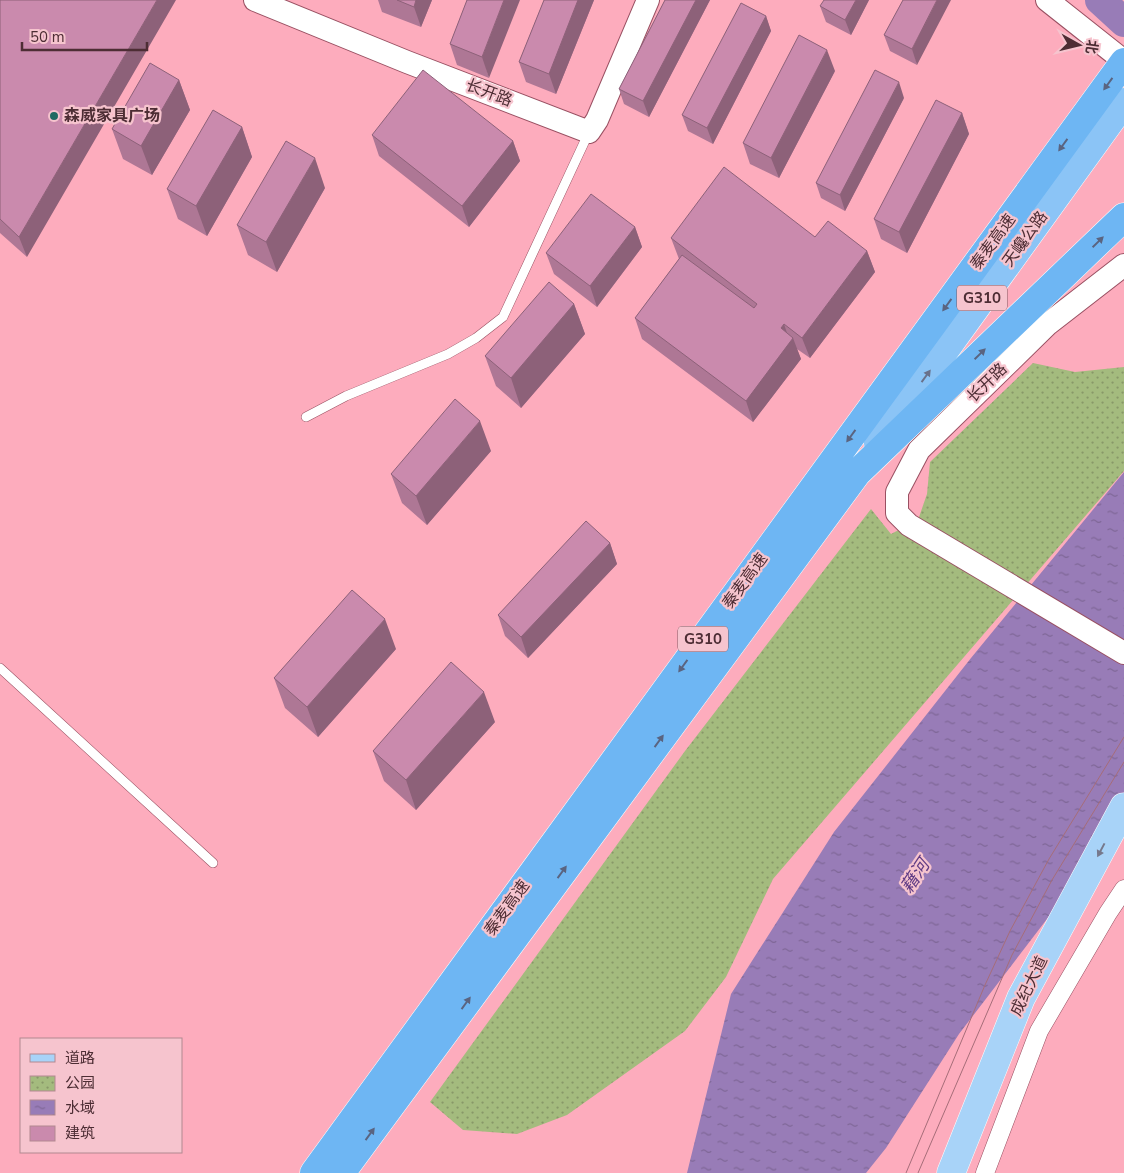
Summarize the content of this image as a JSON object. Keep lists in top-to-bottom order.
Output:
{
  "streets": {
    "highway": ["天巉公路", "秦麦高速", "G310"],
    "main road": ["成纪大道"],
    "street": ["长开路"]
  },
  "crossings": [
    ["天巉公路", "秦麦高速"]
  ],
  "one_way": ["天巉公路"],
  "water": ["藉河"],
  "places": ["森威家具广场"],
  "legend": [
    "道路",
    "公园",
    "水域",
    "建筑"
  ],
  "scale_bar": "50 m",
  "north": "right"
}
